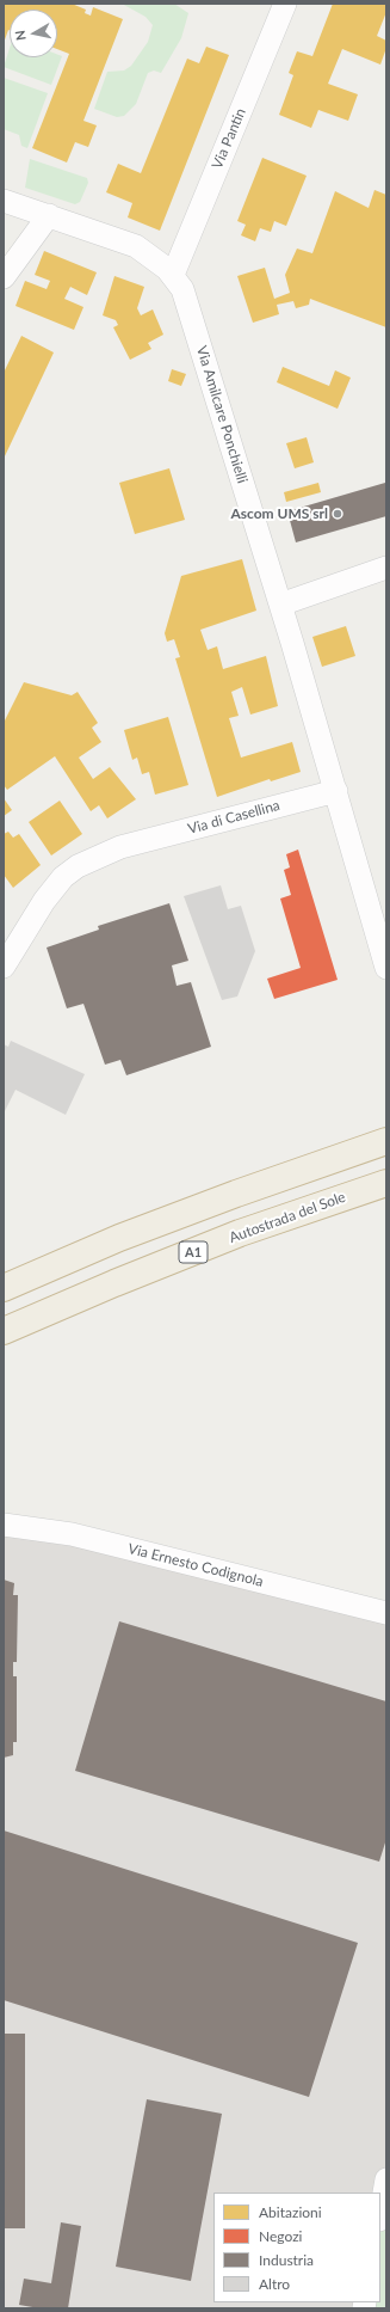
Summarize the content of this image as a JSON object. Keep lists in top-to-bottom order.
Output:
{
  "streets": {
    "highway": ["Autostrada del Sole", "A1"],
    "street": [
      "Via Pantin",
      "Via Amilcare Ponchielli",
      "Via di Casellina",
      "Via Ernesto Codignola"
    ]
  },
  "crossings": [
    ["Via Pantin", "Via Amilcare Ponchielli"],
    ["Via Amilcare Ponchielli", "Via di Casellina"]
  ],
  "places": ["Ascom UMS srl"],
  "legend": [
    "Abitazioni",
    "Negozi",
    "Industria",
    "Altro"
  ],
  "north": "left"
}
